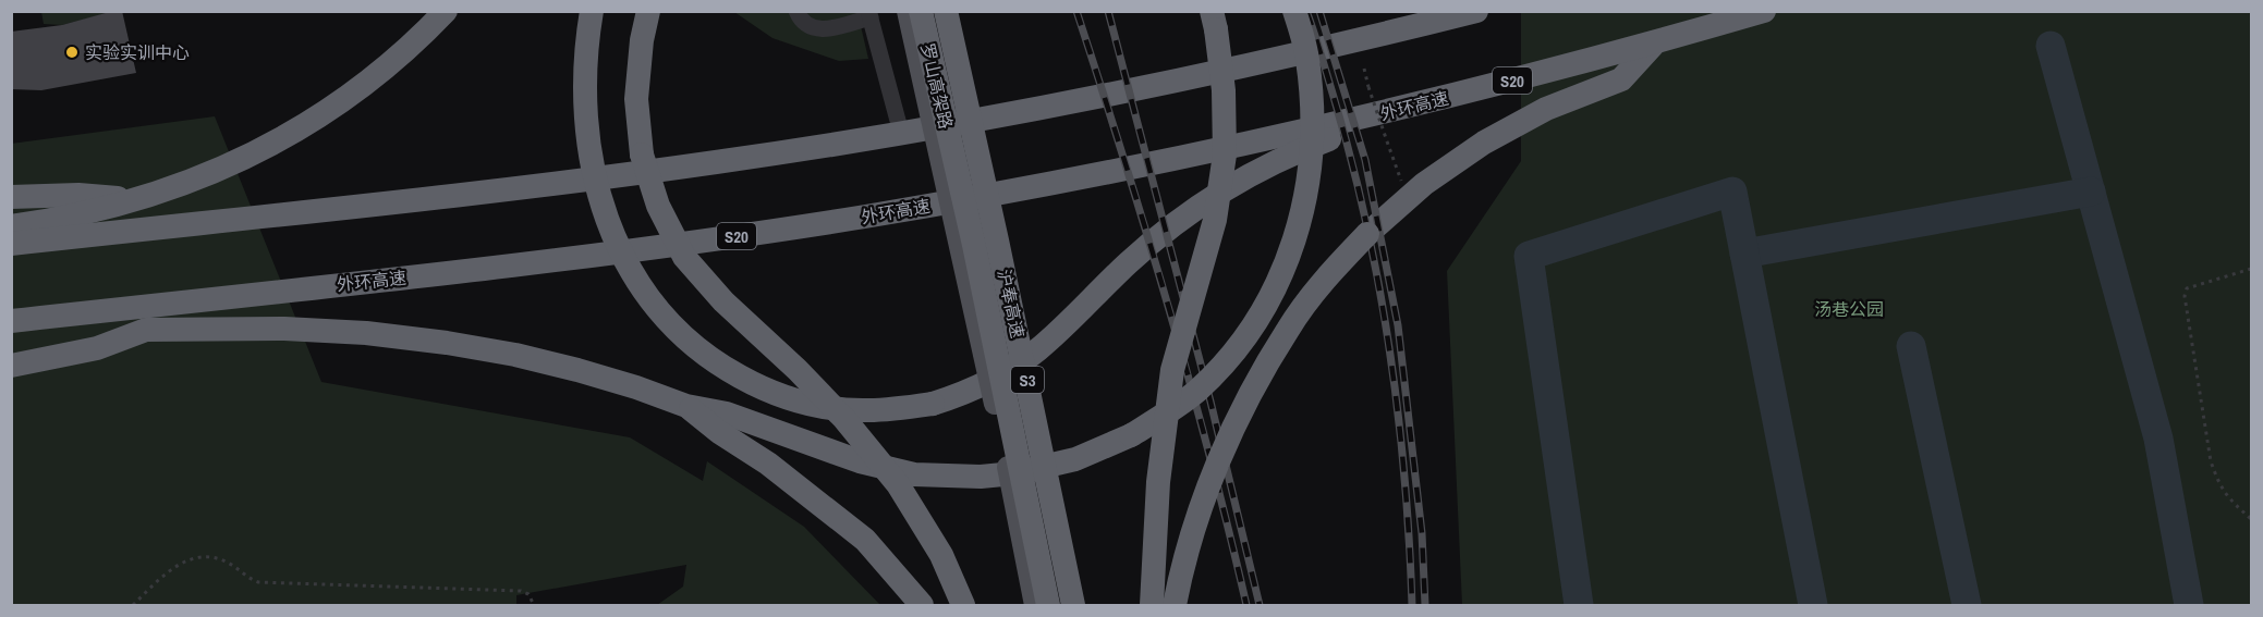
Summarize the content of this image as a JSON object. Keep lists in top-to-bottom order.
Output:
{
  "streets": {
    "highway": [
      "S20",
      "罗山高架路",
      "外环高速",
      "沪奉高速",
      "S3"
    ]
  },
  "crossings": [
    ["罗山高架路", "沪奉高速"]
  ],
  "parks": ["汤巷公园"],
  "places": ["实验实训中心"]
}
